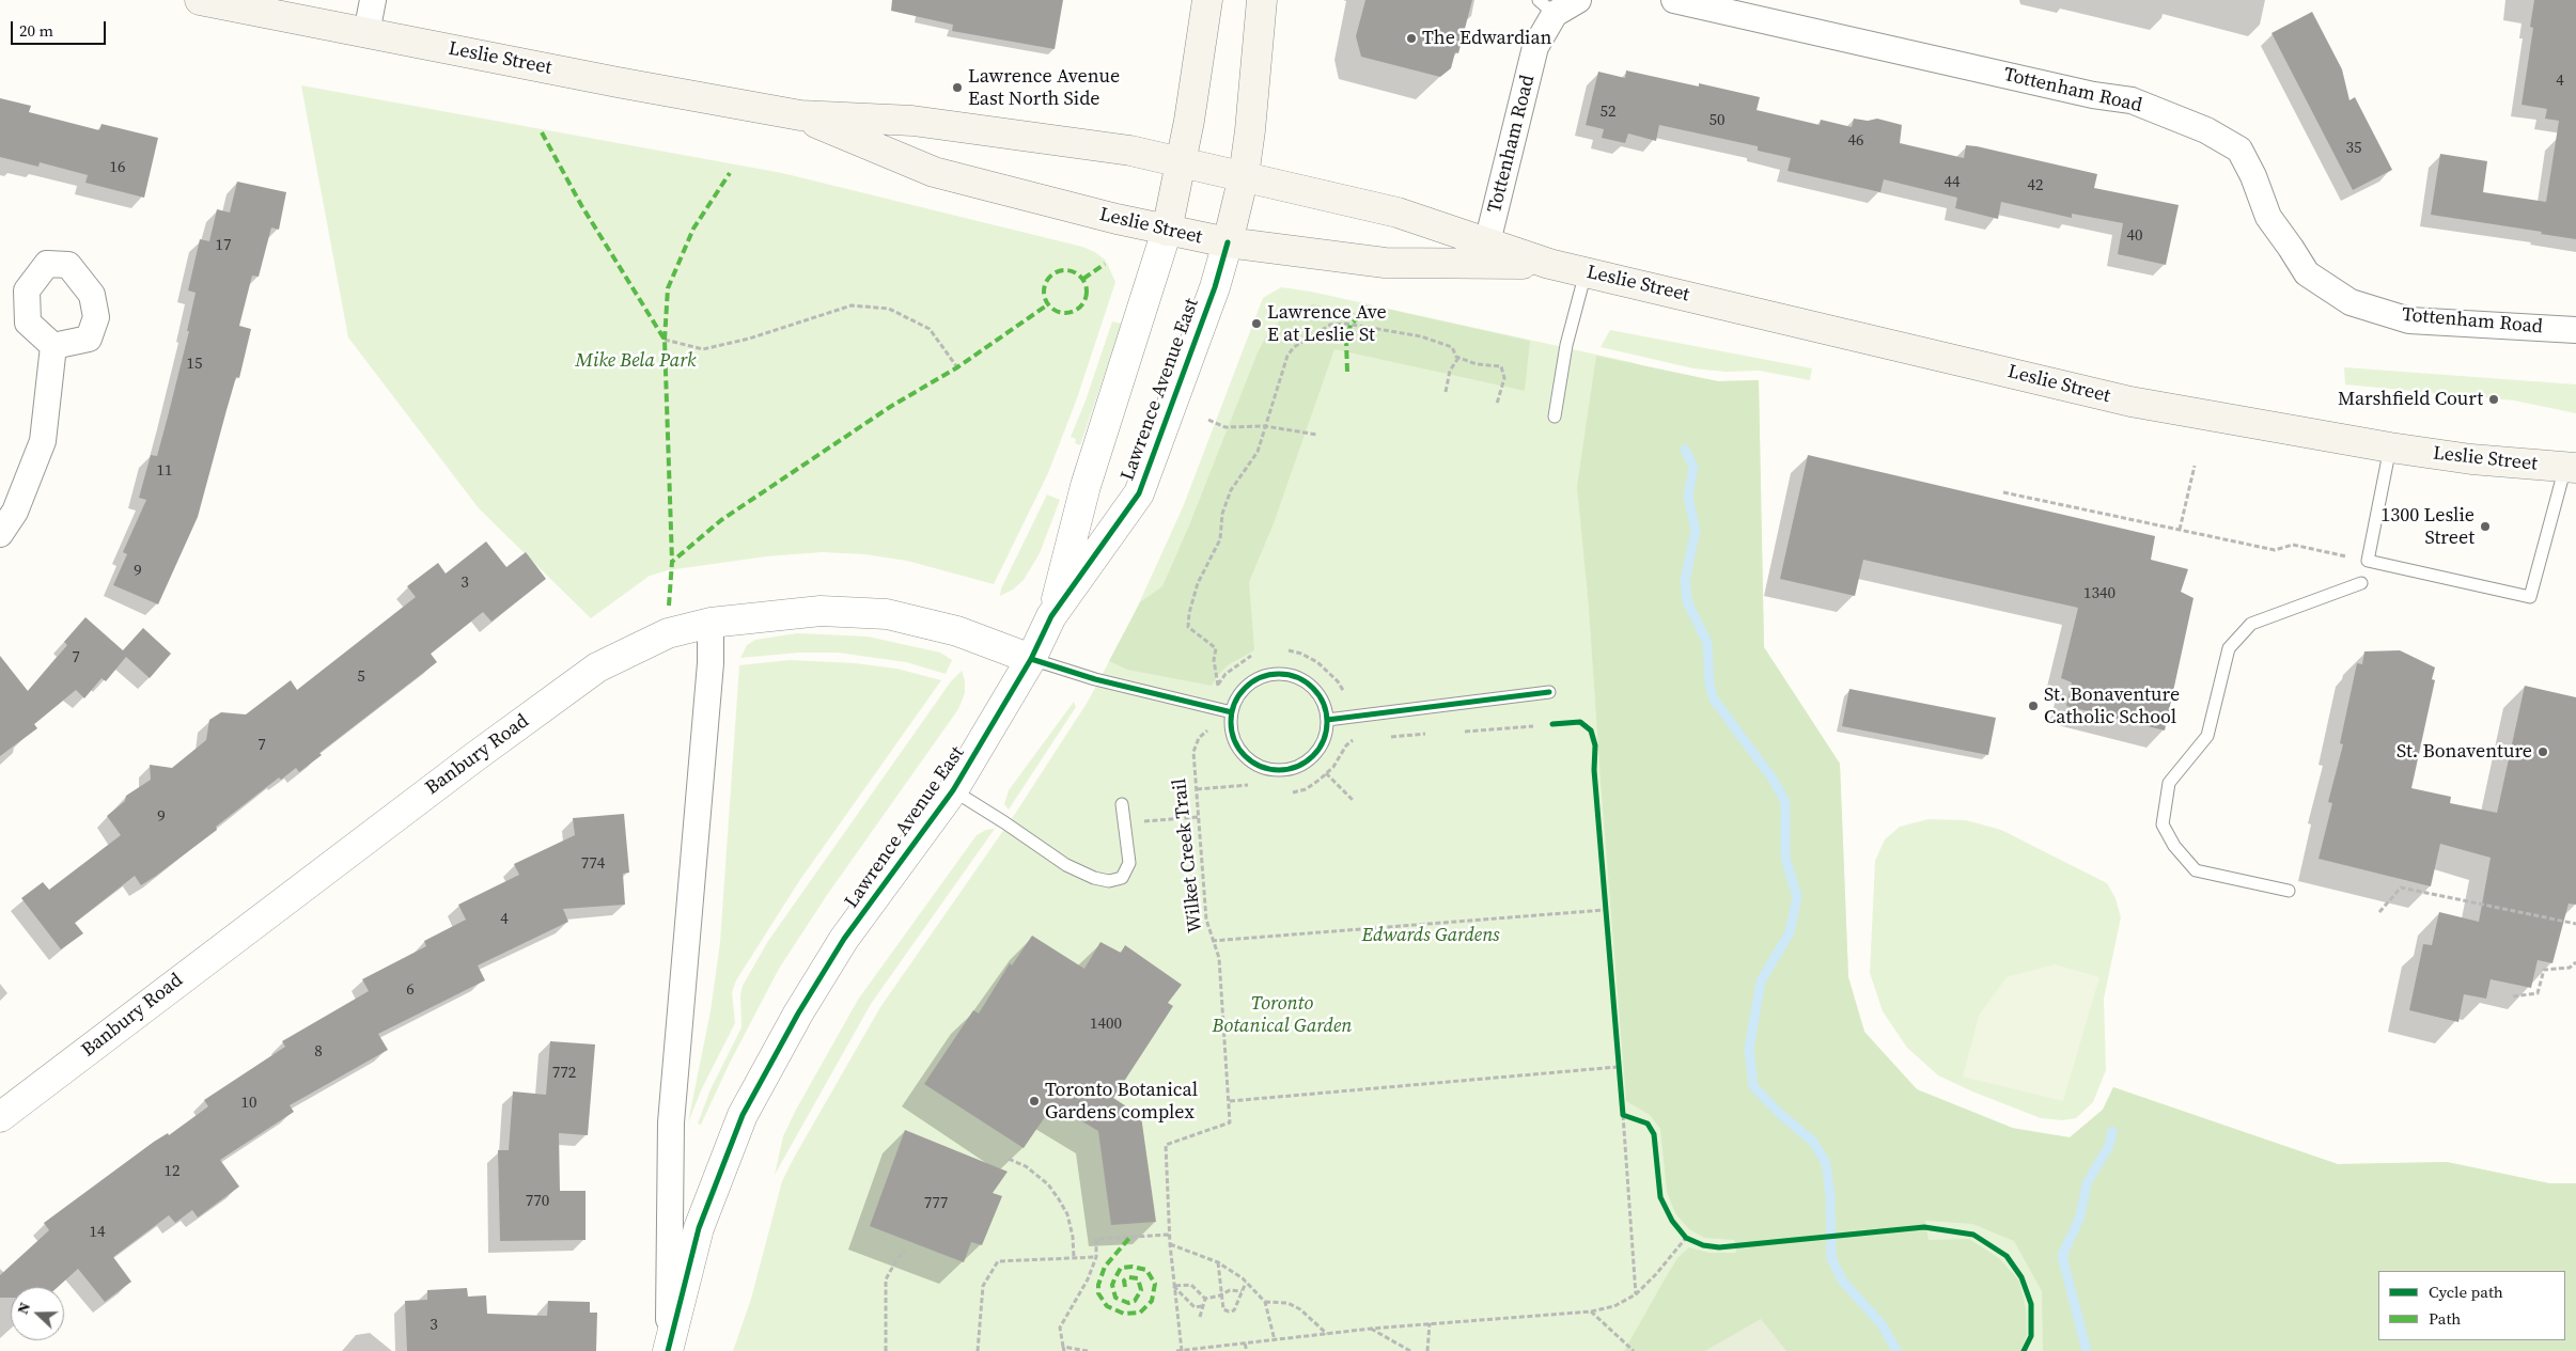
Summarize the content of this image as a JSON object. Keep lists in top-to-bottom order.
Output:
{
  "streets": {
    "main road": ["Leslie Street", "Lawrence Avenue East"],
    "street": ["Tottenham Road", "Banbury Road"],
    "path": ["Wilket Creek Trail"]
  },
  "crossings": [
    ["Leslie Street", "Tottenham Road"],
    ["Leslie Street", "Lawrence Avenue East"],
    ["Lawrence Avenue East", "Banbury Road"]
  ],
  "parks": ["Mike Bela Park", "Edwards Gardens", "Toronto Botanical Garden"],
  "places": [
    "The Edwardian",
    "Lawrence Avenue East North Side",
    "Lawrence Ave E at Leslie St",
    "Marshfield Court",
    "1300 Leslie Street",
    "St. Bonaventure Catholic School",
    "St. Bonaventure",
    "Toronto Botanical Gardens complex"
  ],
  "house_numbers": [
    "4",
    "52",
    "50",
    "46",
    "35",
    "16",
    "44",
    "42",
    "40",
    "17",
    "15",
    "11",
    "9",
    "3",
    "1340",
    "7",
    "5",
    "7",
    "9",
    "774",
    "4",
    "6",
    "1400",
    "8",
    "772",
    "10",
    "12",
    "770",
    "777",
    "14",
    "3"
  ],
  "legend": ["Cycle path", "Path"],
  "scale_bar": "20 m",
  "north": "left"
}
